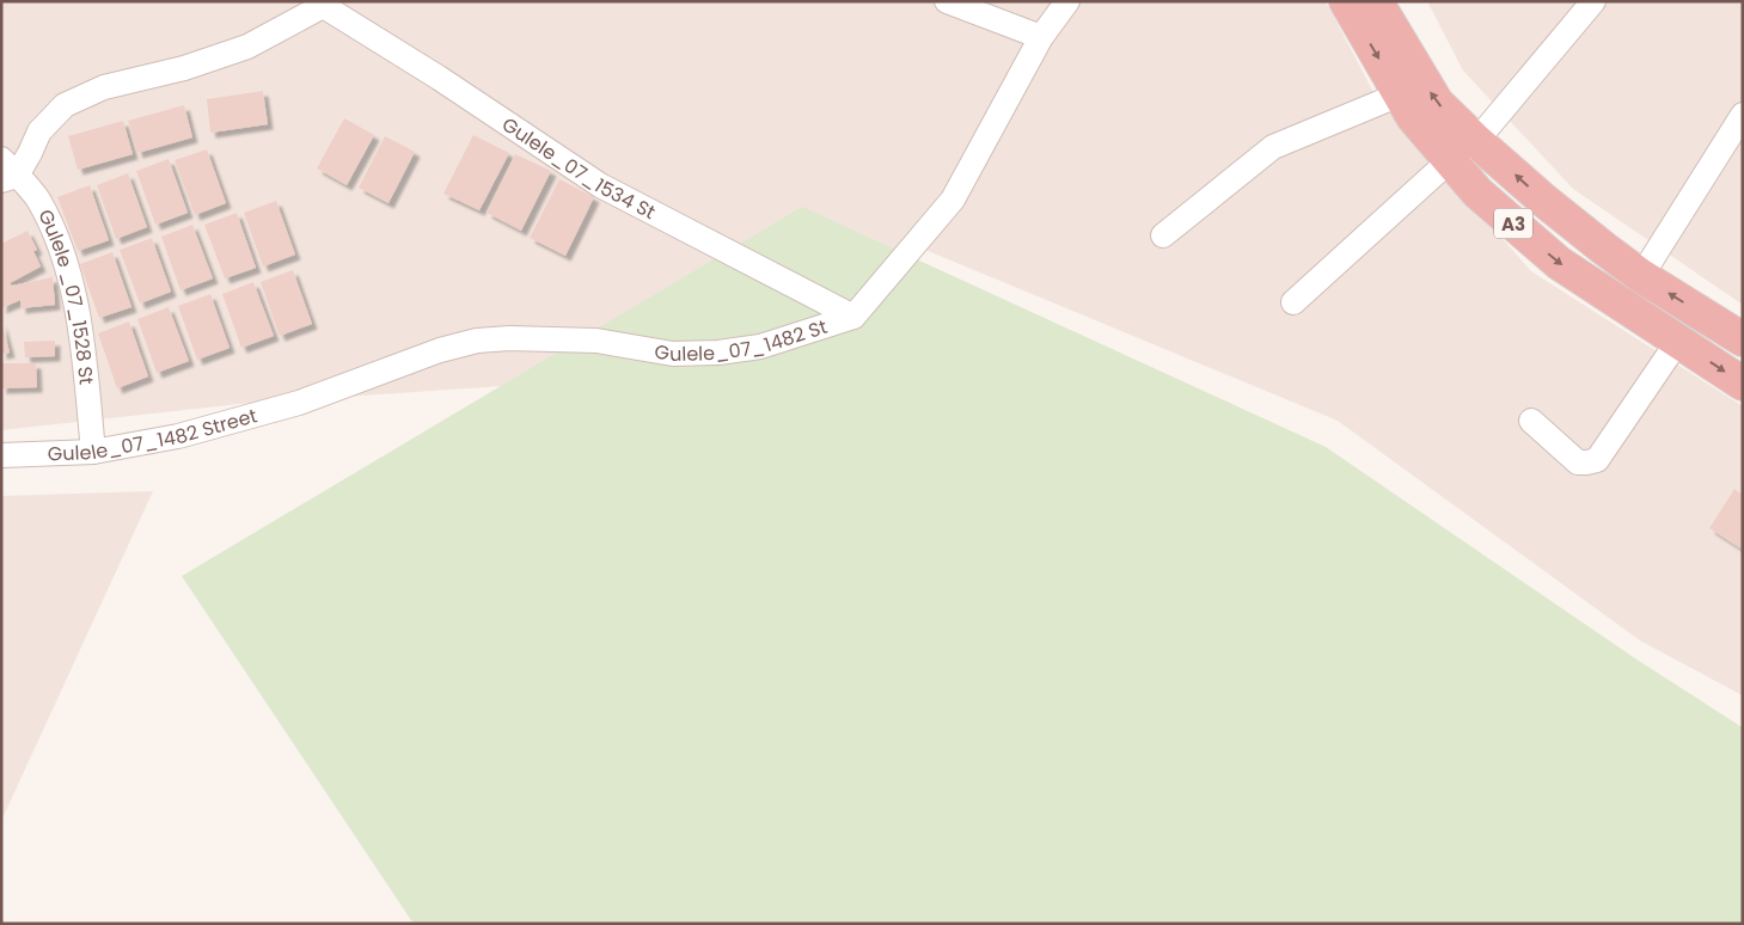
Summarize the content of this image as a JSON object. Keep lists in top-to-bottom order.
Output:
{
  "streets": {
    "highway": ["A3"],
    "street": [
      "Gulele_07_1534 St",
      "Gulele _07_1528 St",
      "Gulele_07_1482 St",
      "Gulele_07_1482 Street"
    ]
  },
  "crossings": [
    ["Gulele_07_1534 St", "Gulele_07_1482 St"],
    ["Gulele _07_1528 St", "Gulele_07_1482 Street"],
    ["Gulele_07_1482 St", "Gulele_07_1482 Street"]
  ]
}
